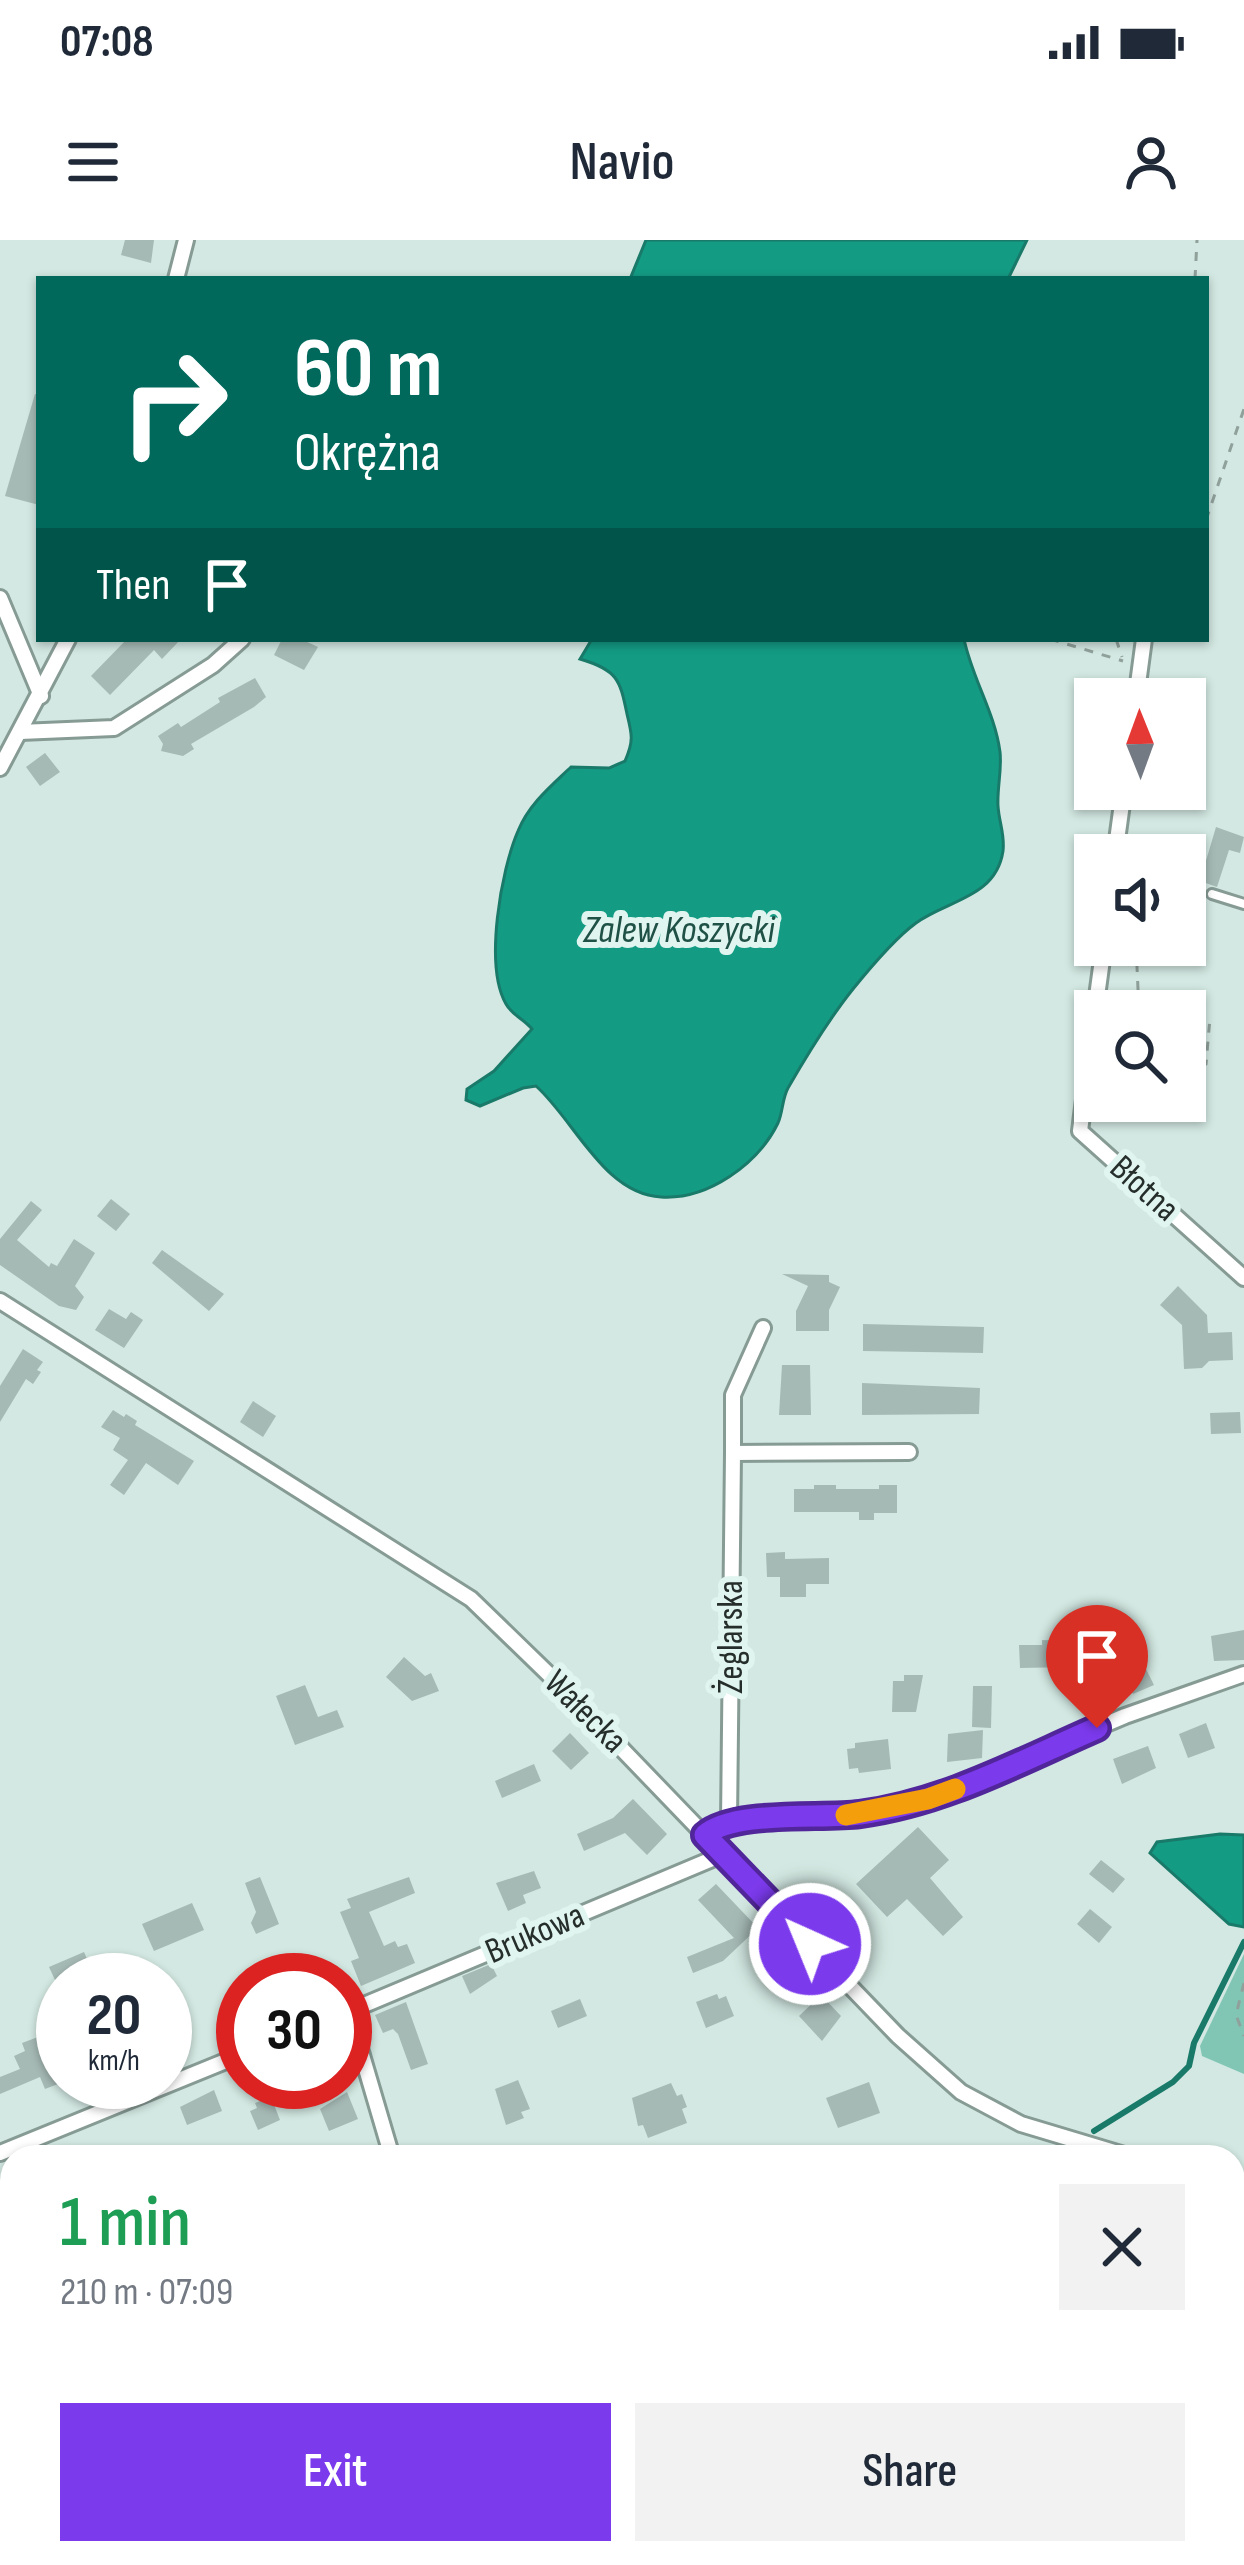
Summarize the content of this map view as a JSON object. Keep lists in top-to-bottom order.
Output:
{
  "streets": {
    "street": [
      "Błotna",
      "Żeglarska",
      "Wałecka",
      "Brukowa"
    ]
  },
  "crossings": [
    ["Wałecka", "Brukowa"]
  ],
  "water": ["Zalew Koszycki"],
  "north": "top",
  "page": {
    "status": "07:08",
    "header": "Navio",
    "turn": ["60 m", "Okrężna"],
    "then": "Then",
    "speed": "20 km/h",
    "limit": "30",
    "heading": ["1 min", "210 m · 07:09"],
    "buttons": ["Exit", "Share"]
  }
}
